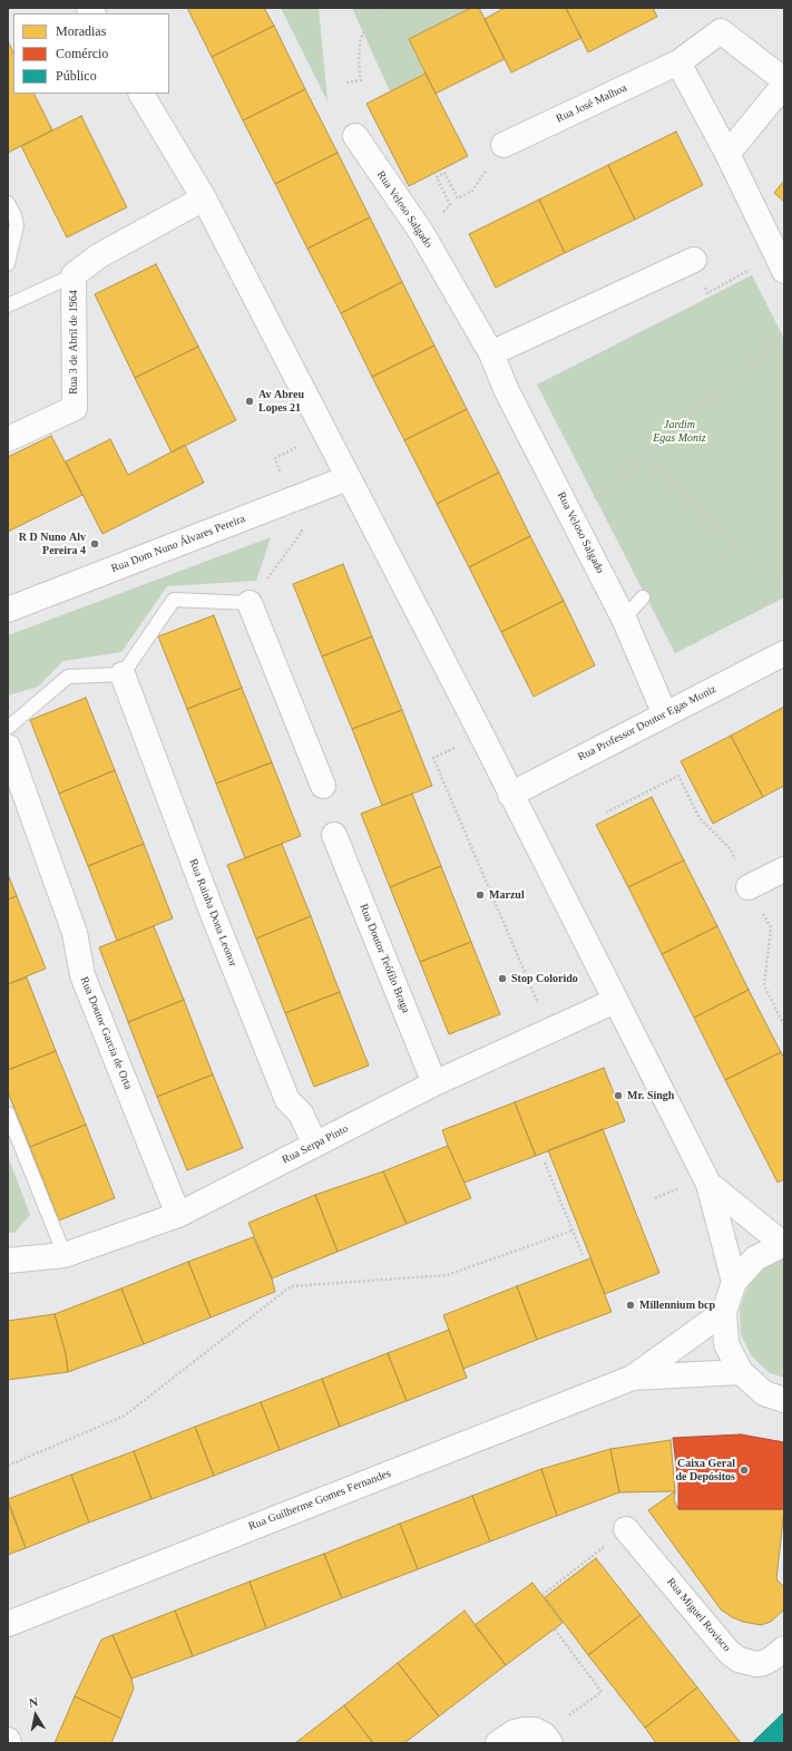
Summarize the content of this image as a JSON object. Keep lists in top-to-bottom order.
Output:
{
  "streets": {
    "street": [
      "Rua José Malhoa",
      "Rua Veloso Salgado",
      "Rua 3 de Abril de 1964",
      "Rua Dom Nuno Álvares Pereira",
      "Rua Professor Doutor Egas Moniz",
      "Rua Rainha Dona Leonor",
      "Rua Doutor Teófilo Braga",
      "Rua Doutor Garcia de Orta",
      "Rua Serpa Pinto",
      "Rua Guilherme Gomes Fernandes",
      "Rua Miguel Rovisco"
    ]
  },
  "crossings": [
    ["Rua Veloso Salgado", "Rua Professor Doutor Egas Moniz"],
    ["Rua Rainha Dona Leonor", "Rua Serpa Pinto"],
    ["Rua Doutor Teófilo Braga", "Rua Serpa Pinto"],
    ["Rua Doutor Garcia de Orta", "Rua Serpa Pinto"]
  ],
  "parks": ["Jardim Egas Moniz"],
  "places": [
    "Av Abreu Lopes 21",
    "R D Nuno Alv Pereira 4",
    "Marzul",
    "Stop Colorido",
    "Mr. Singh",
    "Millennium bcp",
    "Caixa Geral de Depósitos"
  ],
  "legend": ["Moradias", "Comércio", "Público"],
  "north": "top"
}
